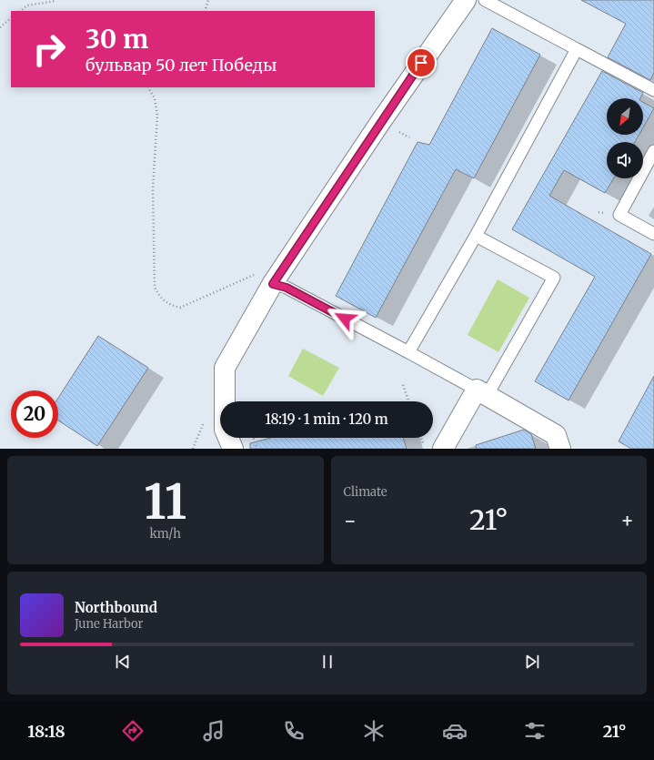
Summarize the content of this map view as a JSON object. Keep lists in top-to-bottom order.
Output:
{
  "north": "bottom left",
  "page": {
    "turn": ["30 m", "бульвар 50 лет Победы"],
    "limit": "20",
    "trip": "18:19 · 1 min · 120 m",
    "tile": [
      ["11", "km/h"],
      "Climate"
    ],
    "heat": ["−", "21°", "+"],
    "song": ["Northbound", "June Harbor"],
    "tabs": ["18:18", "21°"]
  }
}
